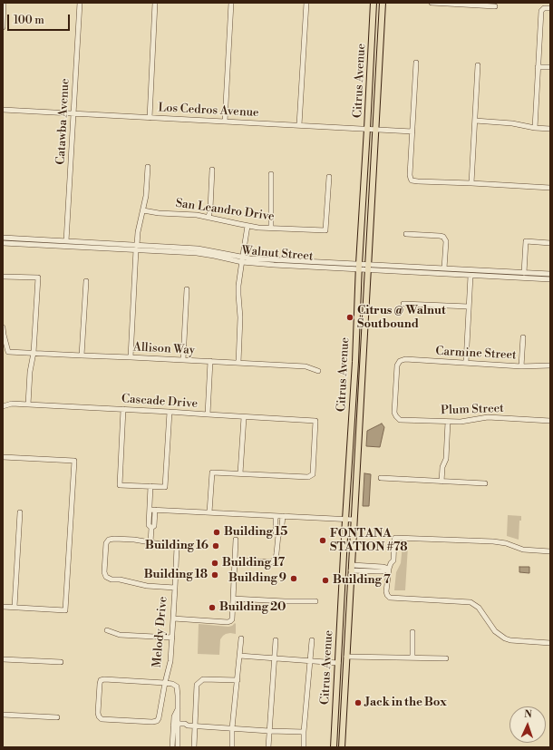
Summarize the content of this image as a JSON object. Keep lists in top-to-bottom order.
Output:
{
  "streets": {
    "main road": ["Citrus Avenue"],
    "street": [
      "Los Cedros Avenue",
      "Catawba Avenue",
      "San Leandro Drive",
      "Walnut Street",
      "Allison Way",
      "Carmine Street",
      "Cascade Drive",
      "Plum Street",
      "Melody Drive"
    ]
  },
  "crossings": [
    ["Citrus Avenue", "Los Cedros Avenue"],
    ["Citrus Avenue", "Walnut Street"],
    ["Los Cedros Avenue", "Catawba Avenue"],
    ["Catawba Avenue", "Walnut Street"],
    ["Carmine Street", "Plum Street"]
  ],
  "places": [
    "Citrus @ Walnut Soutbound",
    "Building 15",
    "FONTANA STATION #78",
    "Building 16",
    "Building 17",
    "Building 18",
    "Building 9",
    "Building 7",
    "Building 20",
    "Jack in the Box"
  ],
  "scale_bar": "100 m",
  "north": "top"
}
